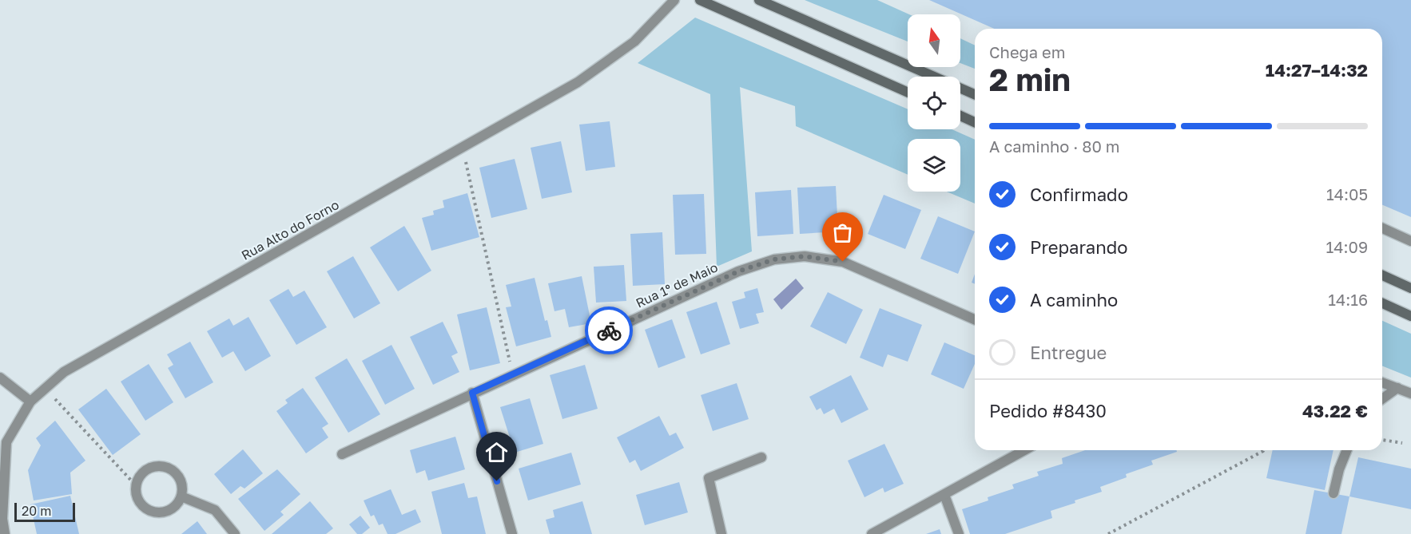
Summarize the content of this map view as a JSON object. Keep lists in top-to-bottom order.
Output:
{
  "streets": {
    "street": ["Rua Alto do Forno", "Rua 1º de Maio"]
  },
  "scale_bar": "20 m",
  "north": "top",
  "page": {
    "heading": ["2 min", "Chega em", "14:27–14:32"],
    "panel": ["Pedido #8430", "43.22 €"],
    "bar": "A caminho · 80 m",
    "list": [
      ["Confirmado", "14:05"],
      ["Preparando", "14:09"],
      ["A caminho", "14:16"],
      "Entregue"
    ],
    "scale": "20 m"
  }
}
